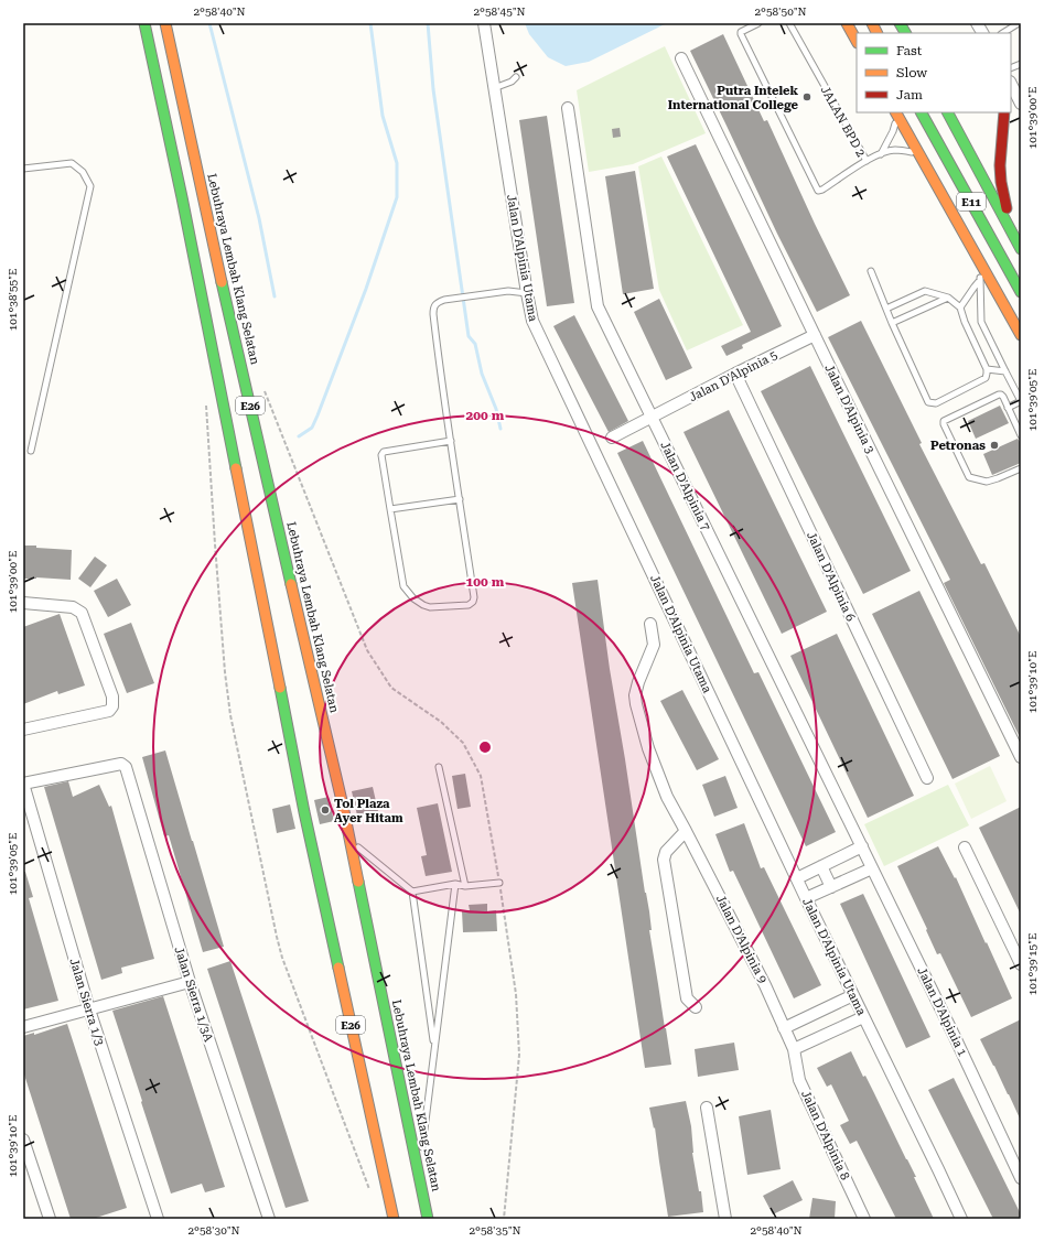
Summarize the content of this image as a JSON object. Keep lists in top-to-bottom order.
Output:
{
  "streets": {
    "highway": ["E11", "Lebuhraya Lembah Klang Selatan", "E26"],
    "street": [
      "Jalan D'Alpinia Utama",
      "Jalan D'Alpinia 5",
      "Jalan D'Alpinia 3",
      "Jalan D'Alpinia 7",
      "Jalan D'Alpinia 6",
      "Jalan D'Alpinia 9",
      "Jalan Sierra 1/3A",
      "Jalan Sierra 1/3",
      "Jalan D'Alpinia 1",
      "Jalan D'Alpinia 8"
    ],
    "lane": ["JALAN BPD 2"]
  },
  "crossings": [
    ["Jalan D'Alpinia 5", "Jalan D'Alpinia 3"],
    ["Jalan D'Alpinia 5", "Jalan D'Alpinia 7"],
    ["Jalan D'Alpinia 5", "Jalan D'Alpinia 6"],
    ["Jalan D'Alpinia 7", "Jalan D'Alpinia 1"],
    ["Jalan D'Alpinia 9", "Jalan D'Alpinia 8"],
    ["Jalan Sierra 1/3A", "Jalan Sierra 1/3"]
  ],
  "places": ["Putra Intelek International College", "Petronas", "Tol Plaza Ayer Hitam"],
  "legend": ["Fast", "Slow", "Jam"],
  "coordinates": [
    "2°58'40\"N",
    "2°58'45\"N",
    "2°58'50\"N",
    "101°39'00\"E",
    "101°38'55\"E",
    "101°39'05\"E",
    "101°39'10\"E",
    "101°39'15\"E",
    "2°58'30\"N",
    "2°58'35\"N"
  ],
  "rings": ["200 m", "100 m"]
}
